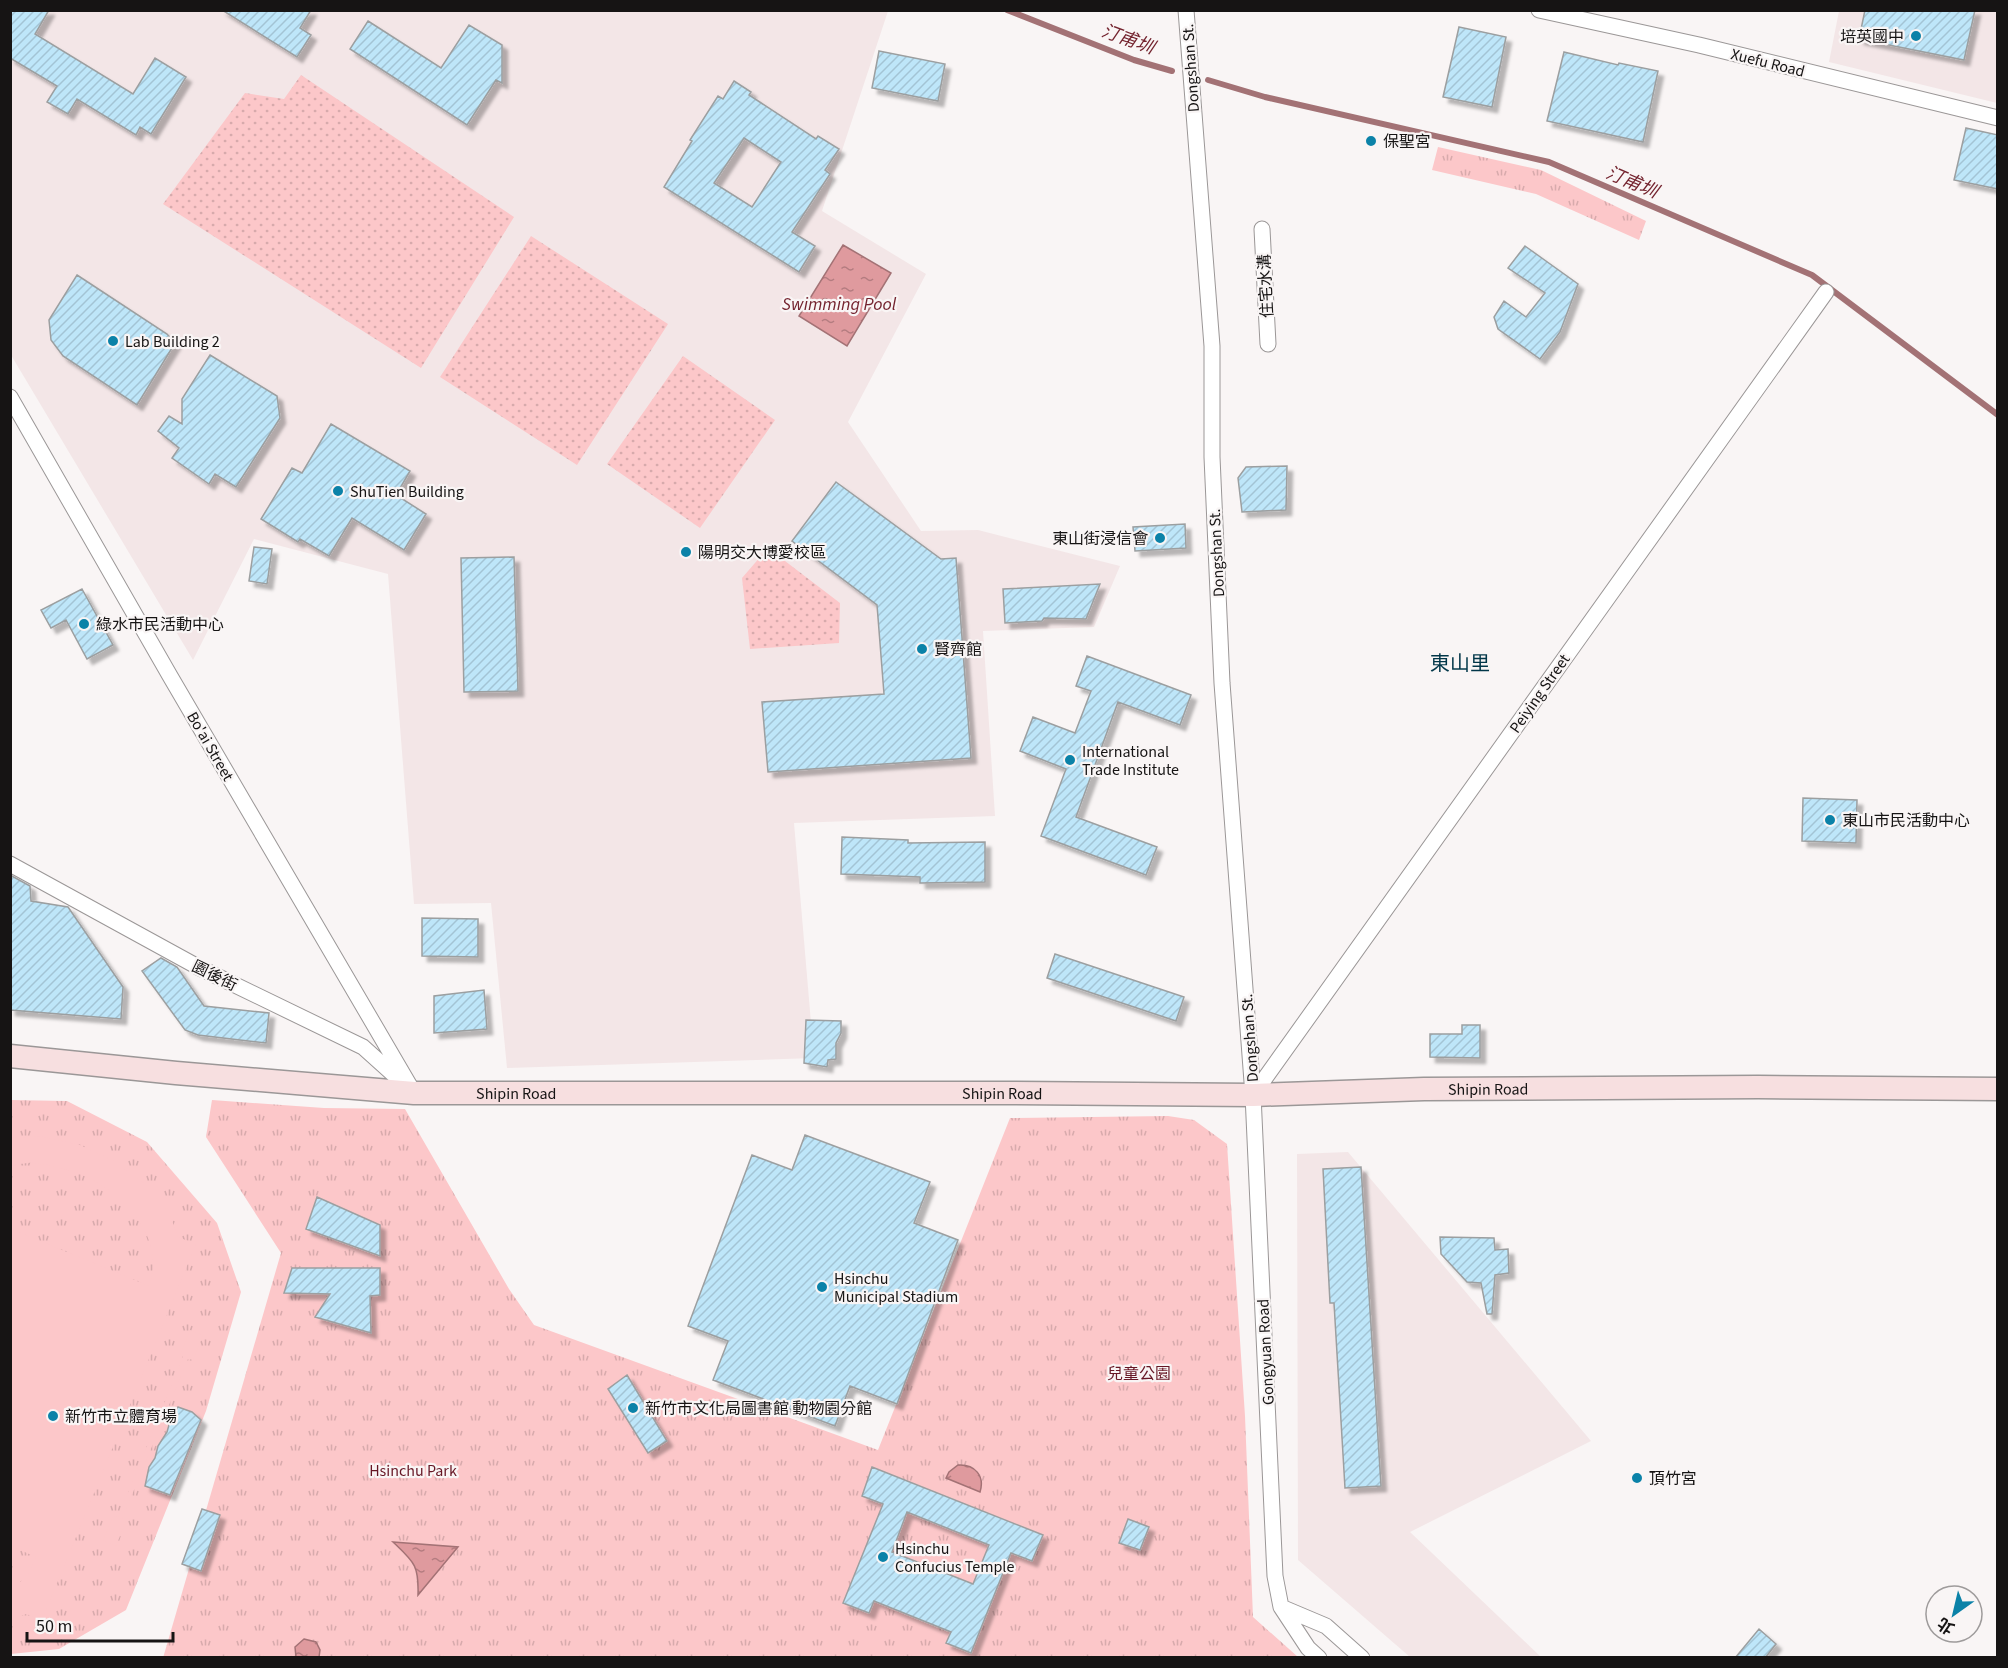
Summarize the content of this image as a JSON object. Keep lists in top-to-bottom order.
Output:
{
  "streets": {
    "street": [
      "Xuefu Road",
      "Dongshan St.",
      "住宅水溝",
      "Peiying Street",
      "Bo'ai Street",
      "園後街",
      "Shipin Road",
      "Gongyuan Road"
    ]
  },
  "crossings": [
    ["Dongshan St.", "Peiying Street"],
    ["Dongshan St.", "Shipin Road"],
    ["Dongshan St.", "Gongyuan Road"],
    ["Peiying Street", "Shipin Road"],
    ["Peiying Street", "Gongyuan Road"],
    ["Bo'ai Street", "園後街"],
    ["Bo'ai Street", "Shipin Road"],
    ["園後街", "Shipin Road"],
    ["Shipin Road", "Gongyuan Road"]
  ],
  "districts": ["東山里"],
  "water": ["汀甫圳", "Swimming Pool"],
  "parks": ["兒童公園", "Hsinchu Park"],
  "places": [
    "培英國中",
    "保聖宮",
    "Lab Building 2",
    "ShuTien Building",
    "東山街浸信會",
    "陽明交大博愛校區",
    "綠水市民活動中心",
    "賢齊館",
    "International Trade Institute",
    "東山市民活動中心",
    "Hsinchu Municipal Stadium",
    "新竹市文化局圖書館 動物園分館",
    "新竹市立體育場",
    "頂竹宮",
    "Hsinchu Confucius Temple"
  ],
  "scale_bar": "50 m",
  "north": "bottom left"
}
